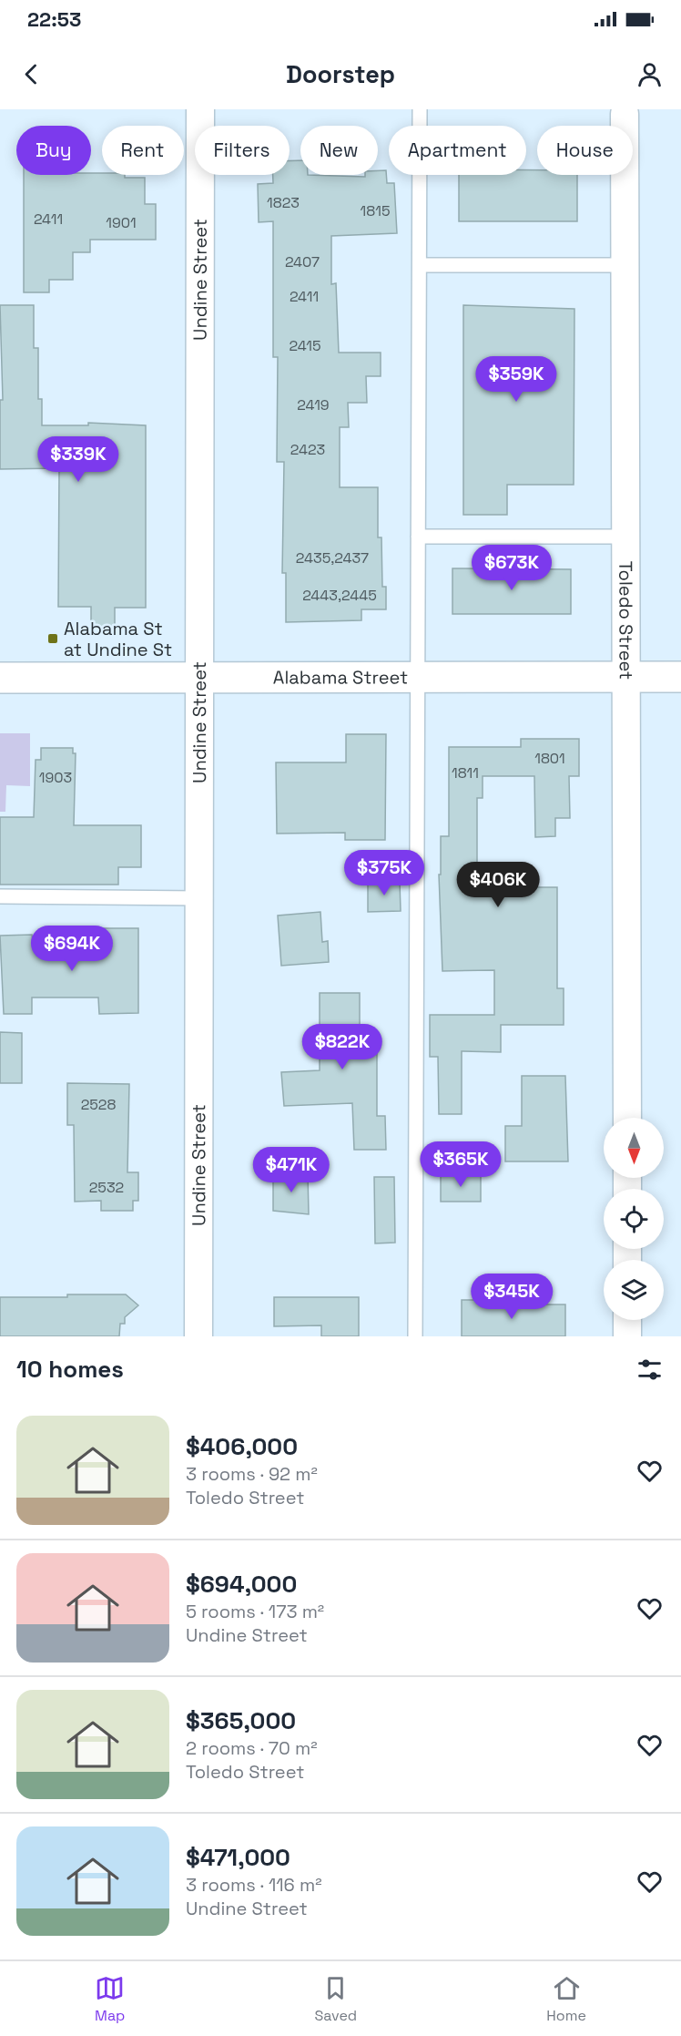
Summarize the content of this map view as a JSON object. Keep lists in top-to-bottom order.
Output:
{
  "streets": {
    "main road": ["Alabama Street"],
    "street": ["Undine Street", "Toledo Street"]
  },
  "crossings": [
    ["Undine Street", "Alabama Street"],
    ["Toledo Street", "Alabama Street"]
  ],
  "places": {
    "transit": ["Alabama St at Undine St"]
  },
  "house_numbers": [
    "1823",
    "1815",
    "2411",
    "1901",
    "2407",
    "2411",
    "2415",
    "2419",
    "2423",
    "2435,2437",
    "2443,2445",
    "1801",
    "1811",
    "1903",
    "2528",
    "2532"
  ],
  "north": "bottom",
  "page": {
    "status": "22:53",
    "header": "Doorstep",
    "chip": [
      "Buy",
      "Rent",
      "Filters",
      "New",
      "Apartment",
      "House"
    ],
    "price": [
      "$359K",
      "$339K",
      "$673K",
      "$375K",
      "$406K",
      "$694K",
      "$822K",
      "$365K",
      "$471K",
      "$345K"
    ],
    "heading": "10 homes",
    "list": [
      {
        "name": "$406,000",
        "note": "3 rooms · 92 m² · Toledo Street"
      },
      {
        "name": "$694,000",
        "note": "5 rooms · 173 m² · Undine Street"
      },
      {
        "name": "$365,000",
        "note": "2 rooms · 70 m² · Toledo Street"
      },
      {
        "name": "$471,000",
        "note": "3 rooms · 116 m² · Undine Street"
      }
    ],
    "tabs": ["Map", "Saved", "Home"]
  }
}
